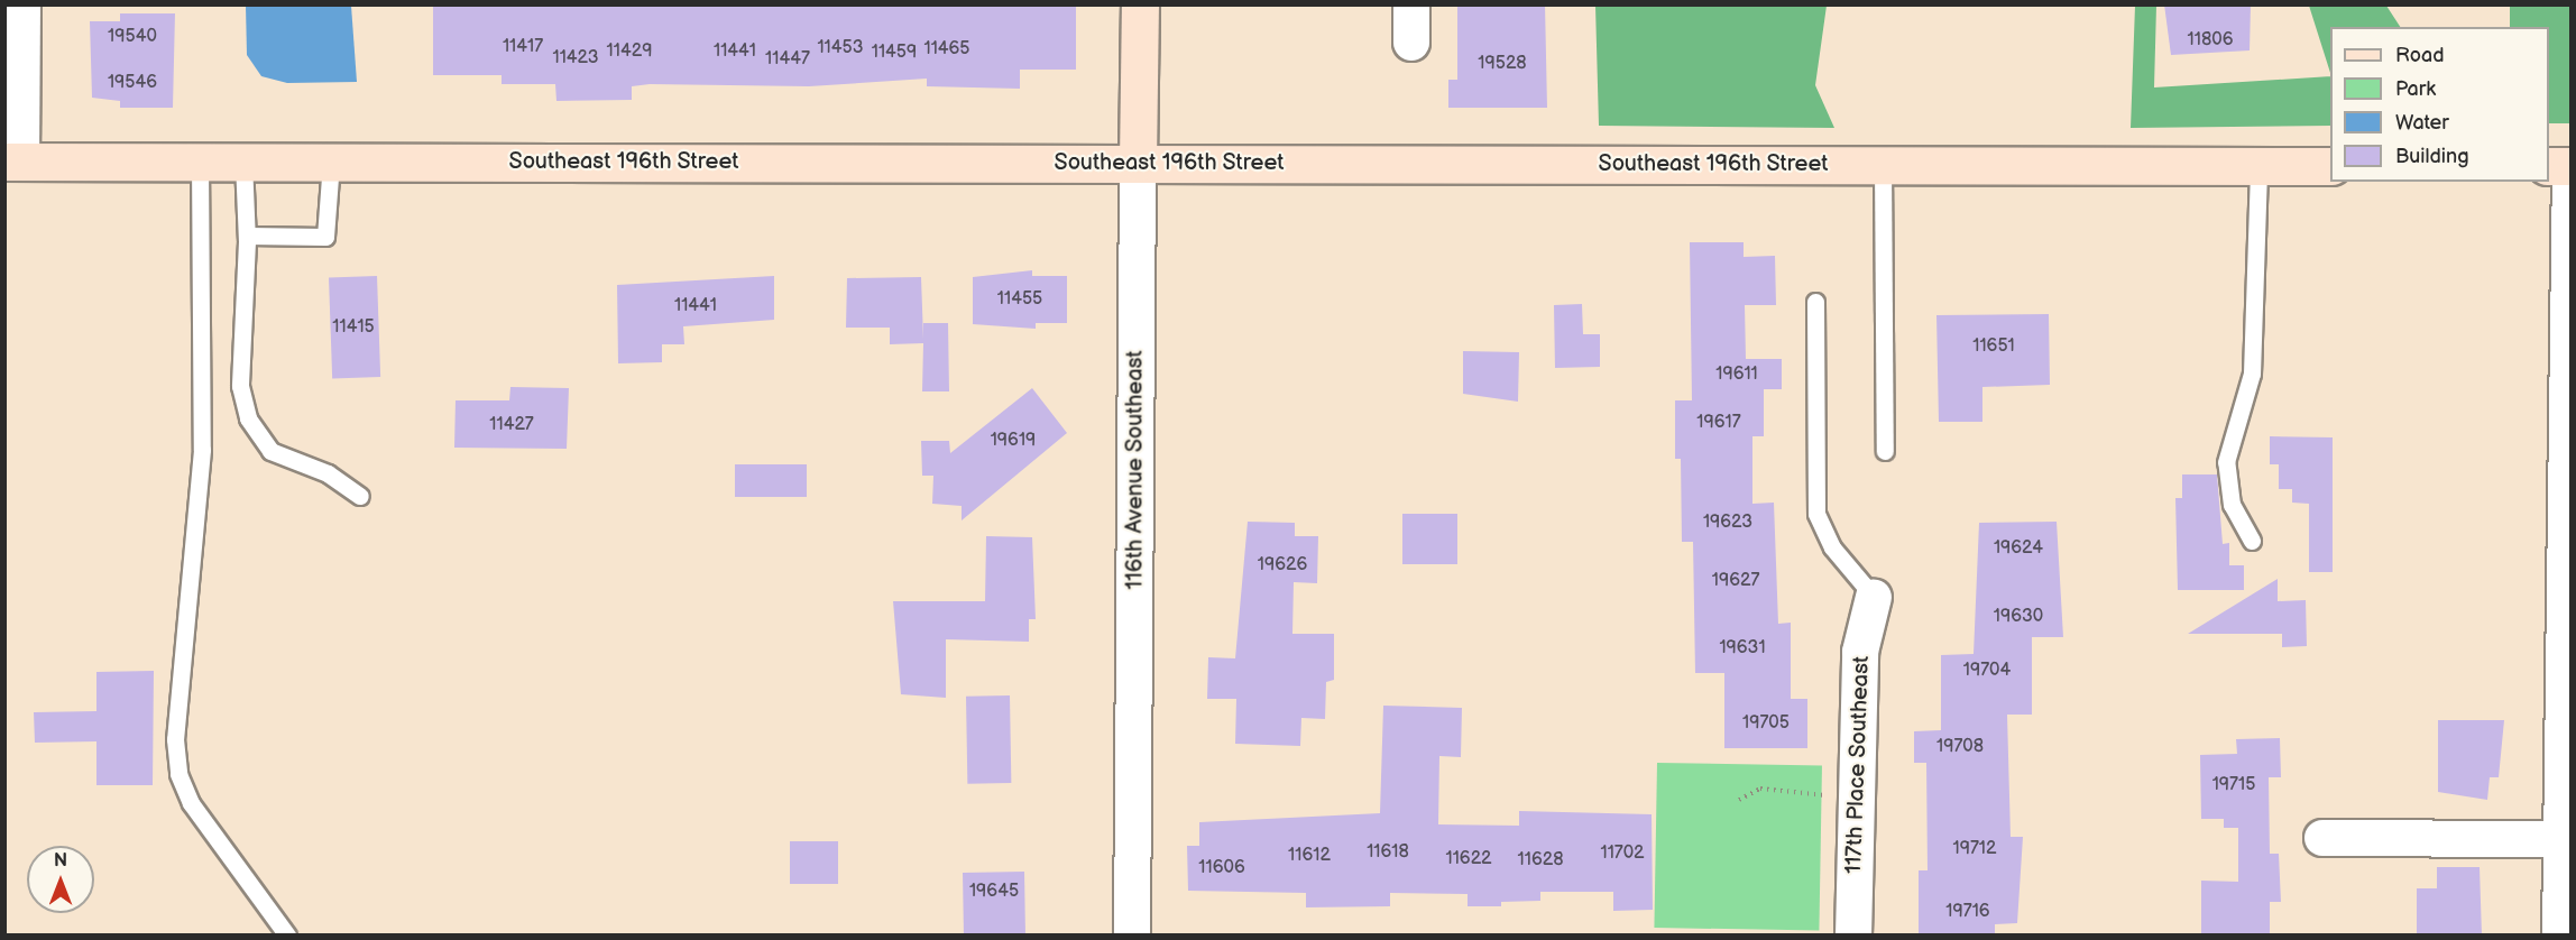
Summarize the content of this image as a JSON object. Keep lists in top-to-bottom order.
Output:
{
  "streets": {
    "street": ["Southeast 196th Street", "116th Avenue Southeast", "117th Place Southeast"]
  },
  "crossings": [
    ["Southeast 196th Street", "116th Avenue Southeast"]
  ],
  "house_numbers": [
    "19540",
    "11806",
    "11417",
    "11453",
    "11465",
    "11429",
    "11441",
    "11459",
    "11423",
    "11447",
    "19528",
    "19546",
    "11455",
    "11441",
    "11415",
    "11651",
    "19611",
    "19617",
    "11427",
    "19619",
    "19623",
    "19624",
    "19626",
    "19627",
    "19630",
    "19631",
    "19704",
    "19705",
    "19708",
    "19715",
    "19712",
    "11618",
    "11702",
    "11612",
    "11622",
    "11628",
    "11606",
    "19645",
    "19716"
  ],
  "legend": [
    "Road",
    "Park",
    "Water",
    "Building"
  ],
  "north": "top"
}
